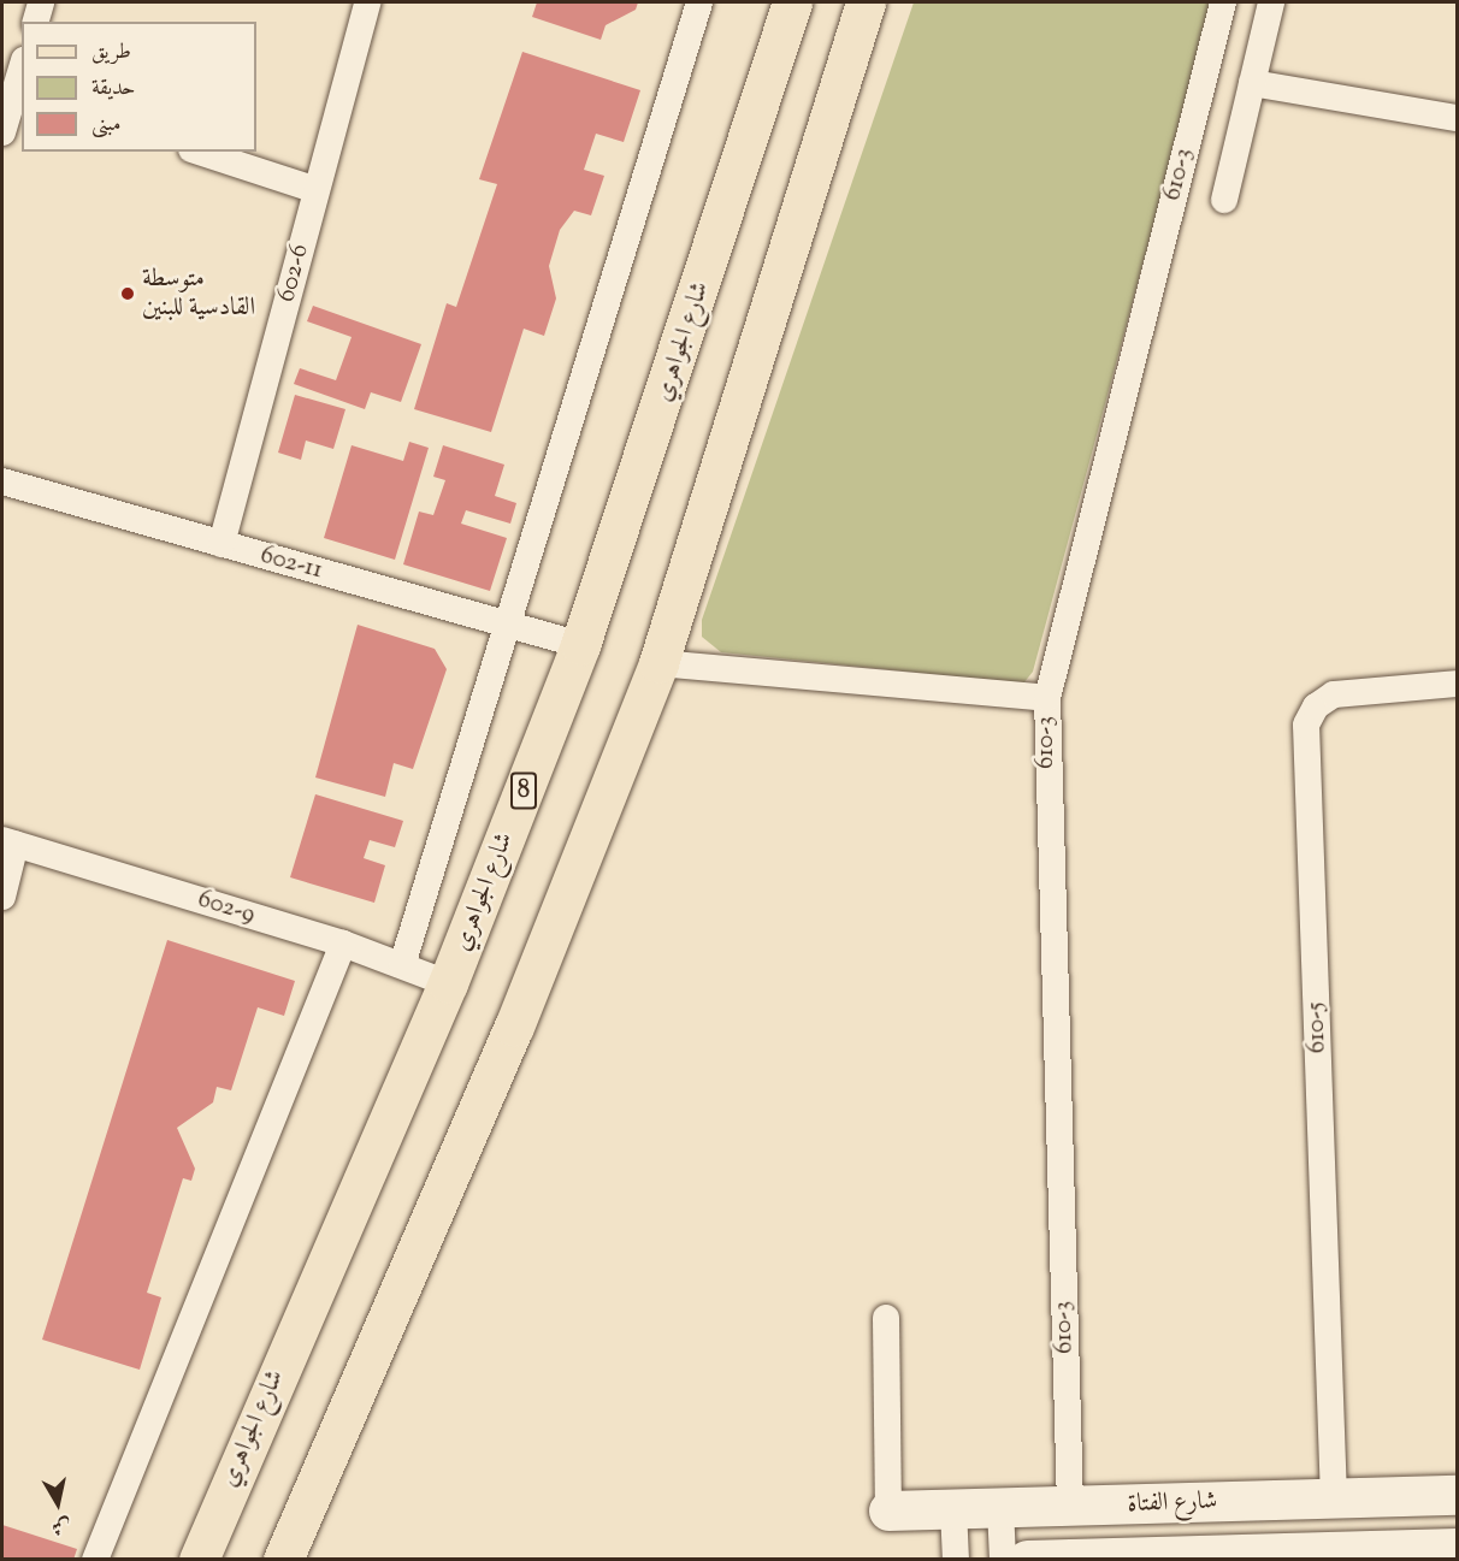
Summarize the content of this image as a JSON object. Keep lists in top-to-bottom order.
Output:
{
  "streets": {
    "main road": ["شارع الجواهري", "8"],
    "street": [
      "610-3",
      "602-6",
      "602-11",
      "602-9",
      "610-5",
      "شارع الفتاة"
    ]
  },
  "crossings": [
    ["610-3", "شارع الفتاة"],
    ["602-6", "602-11"],
    ["شارع الجواهري", "602-11"],
    ["شارع الجواهري", "602-9"],
    ["610-5", "شارع الفتاة"]
  ],
  "places": ["متوسطة القادسية للبنين"],
  "legend": ["طريق", "حديقة", "مبنى"],
  "north": "bottom"
}
